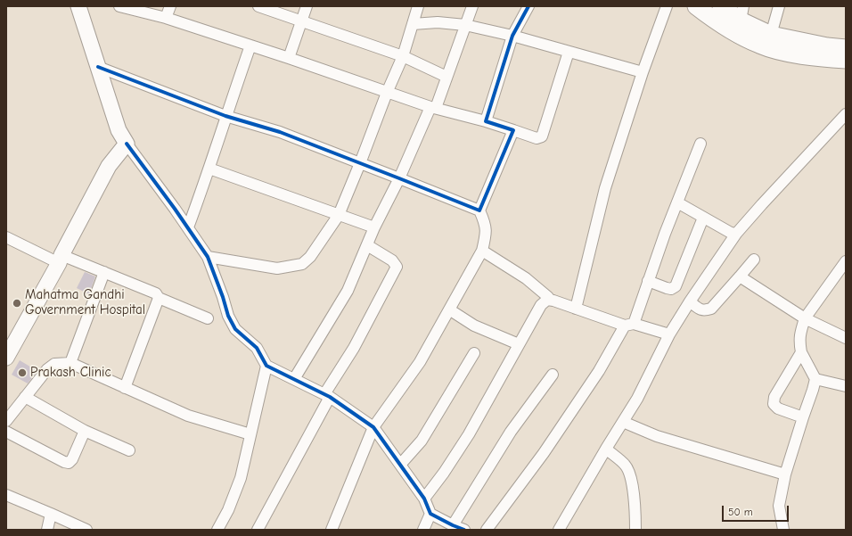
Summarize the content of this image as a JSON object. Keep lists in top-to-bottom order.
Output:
{
  "places": ["Mahatma Gandhi Government Hospital", "Prakash Clinic"],
  "scale_bar": "50 m"
}
